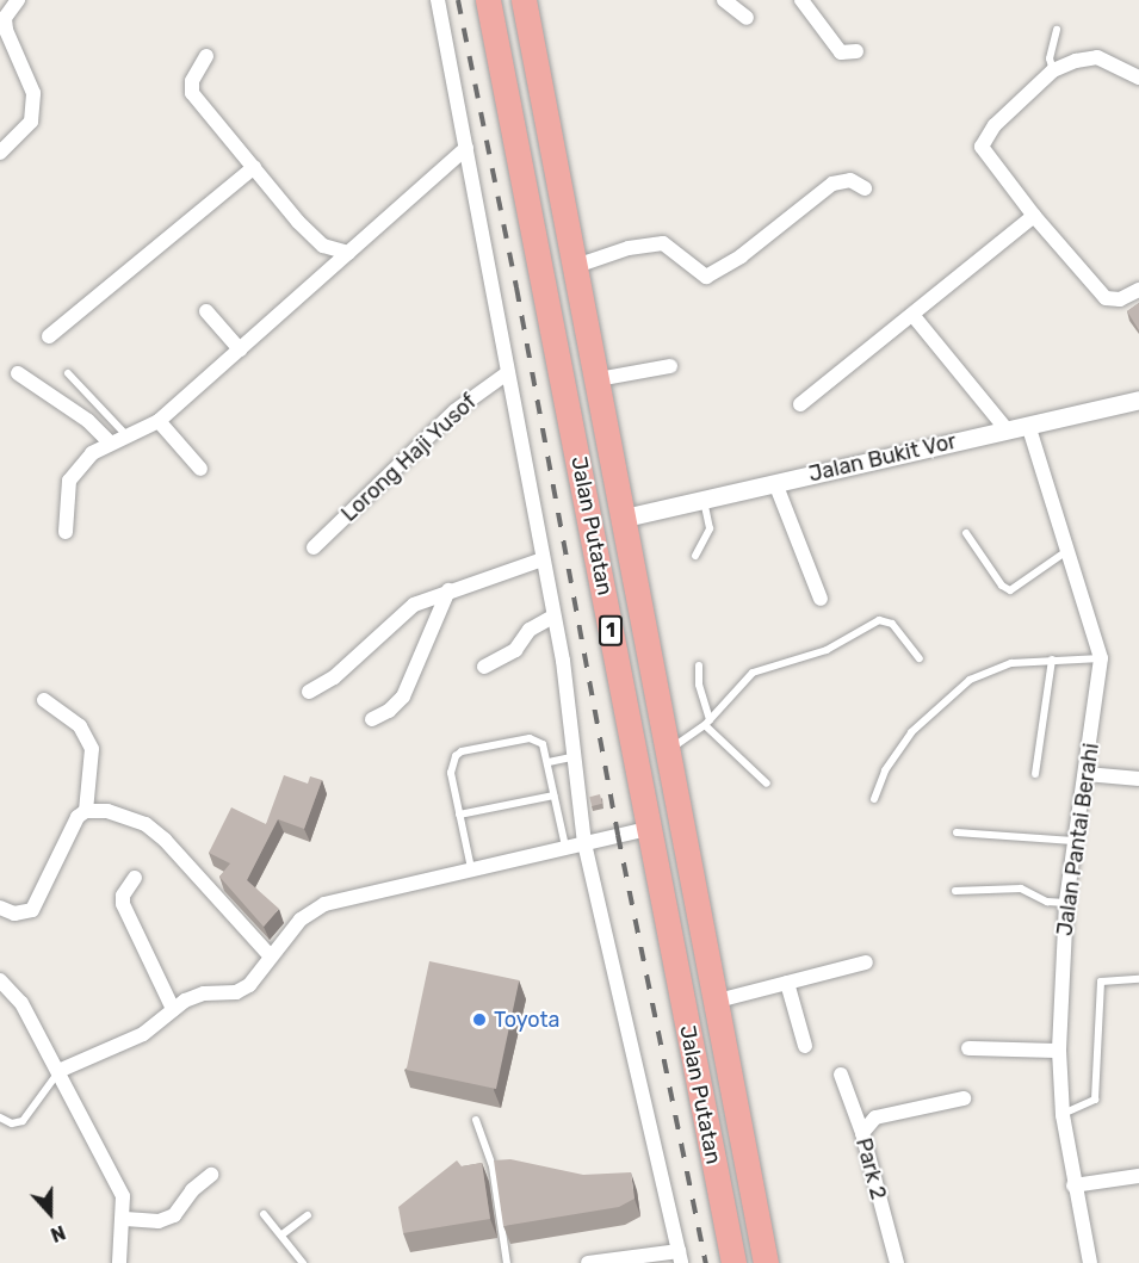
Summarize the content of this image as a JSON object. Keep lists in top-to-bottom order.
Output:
{
  "streets": {
    "highway": ["Jalan Putatan", "1"],
    "street": [
      "Lorong Haji Yusof",
      "Jalan Bukit Vor",
      "Jalan Pantai Berahi",
      "Park 2"
    ]
  },
  "crossings": [
    ["Jalan Bukit Vor", "Jalan Putatan"],
    ["Jalan Bukit Vor", "Jalan Pantai Berahi"]
  ],
  "places": ["Toyota"],
  "north": "bottom"
}
